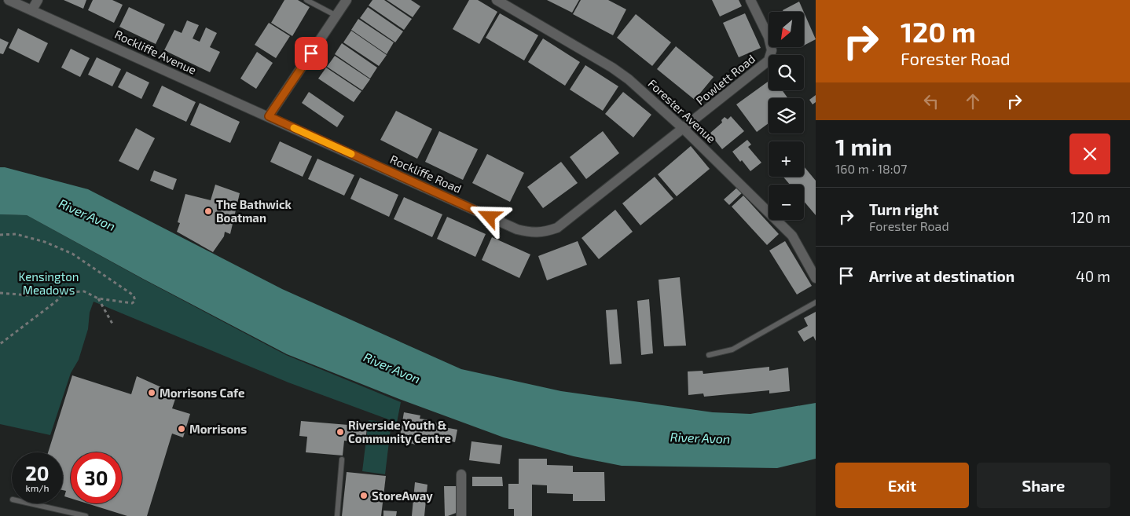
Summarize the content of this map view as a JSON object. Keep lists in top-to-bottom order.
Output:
{
  "streets": {
    "street": [
      "Rockliffe Avenue",
      "Powlett Road",
      "Forester Avenue",
      "Rockliffe Road"
    ]
  },
  "crossings": [
    ["Rockliffe Avenue", "Rockliffe Road"],
    ["Powlett Road", "Forester Avenue"],
    ["Powlett Road", "Rockliffe Road"],
    ["Forester Avenue", "Rockliffe Road"]
  ],
  "water": ["River Avon"],
  "parks": ["Kensington Meadows"],
  "places": [
    "The Bathwick Boatman",
    "Morrisons Cafe",
    "Morrisons",
    "Riverside Youth & Community Centre",
    "StoreAway"
  ],
  "north": "bottom left",
  "page": {
    "turn": ["120 m", "Forester Road"],
    "map_buttons": ["+", "−"],
    "heading": ["1 min", "160 m · 18:07"],
    "list": [
      {
        "name": "Turn right",
        "note": "Forester Road",
        "value": "120 m"
      },
      {
        "name": "Arrive at destination",
        "value": "40 m"
      }
    ],
    "speed": "20 km/h",
    "limit": "30",
    "buttons": ["Exit", "Share"]
  }
}
